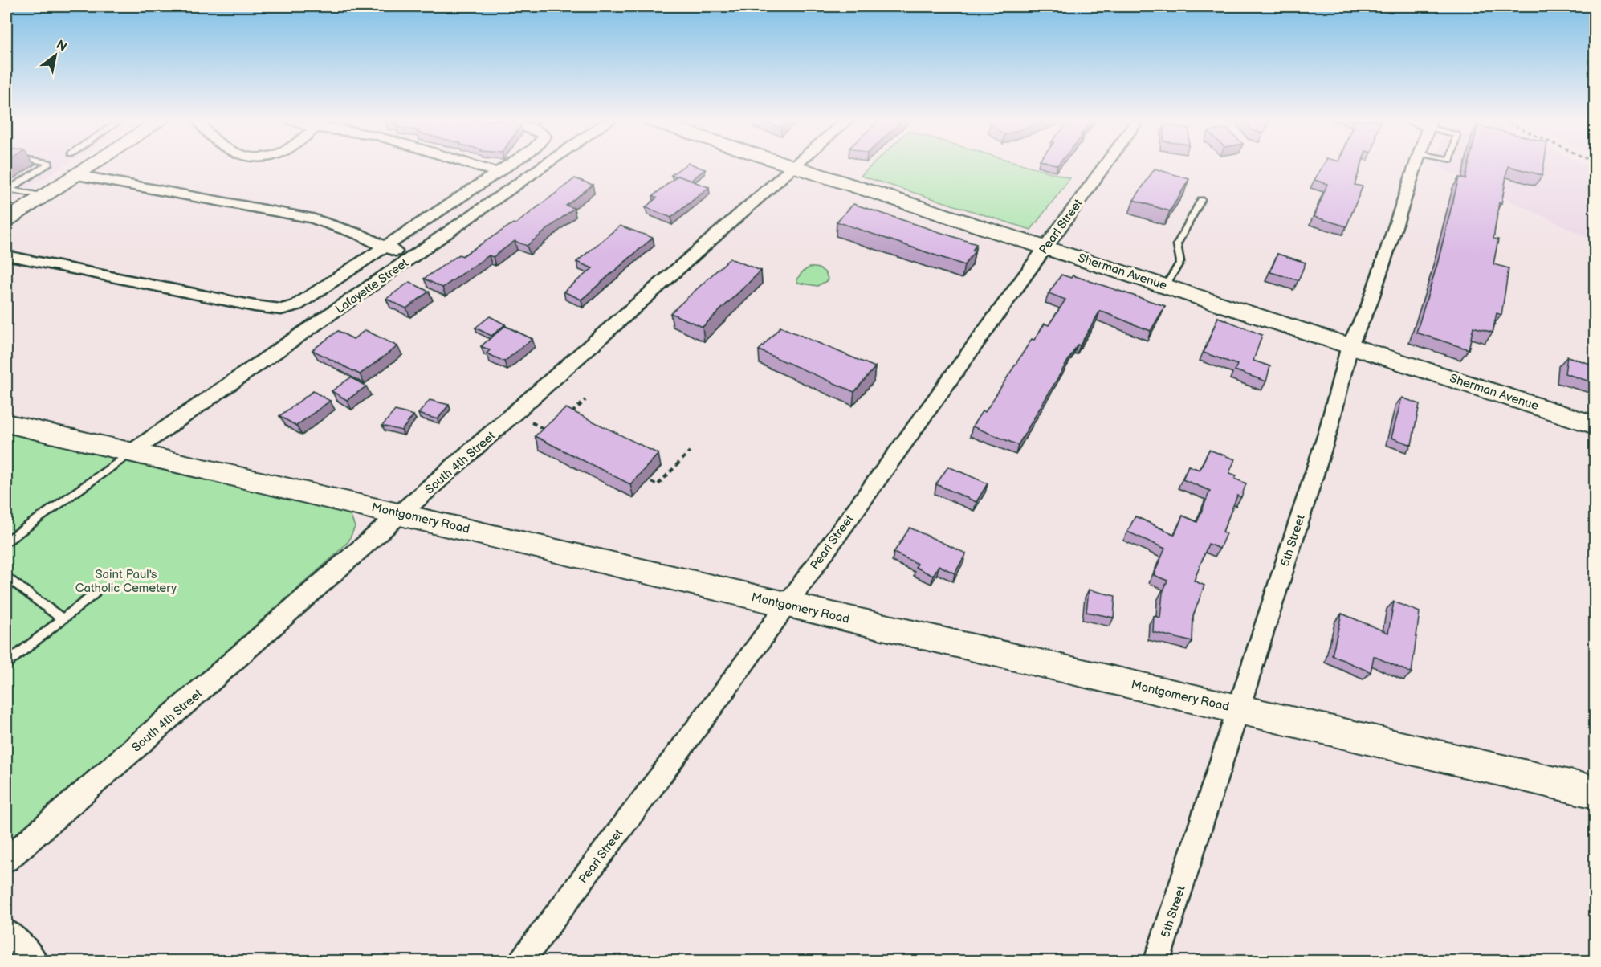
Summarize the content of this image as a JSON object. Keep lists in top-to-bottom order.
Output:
{
  "streets": {
    "street": [
      "Pearl Street",
      "Sherman Avenue",
      "Lafayette Street",
      "South 4th Street",
      "Montgomery Road",
      "5th Street"
    ]
  },
  "crossings": [
    ["Pearl Street", "Sherman Avenue"],
    ["Pearl Street", "Montgomery Road"],
    ["Sherman Avenue", "South 4th Street"],
    ["Sherman Avenue", "5th Street"],
    ["Lafayette Street", "Montgomery Road"],
    ["South 4th Street", "Montgomery Road"],
    ["Montgomery Road", "5th Street"]
  ],
  "parks": ["Saint Paul's Catholic Cemetery"],
  "north": "top right"
}
